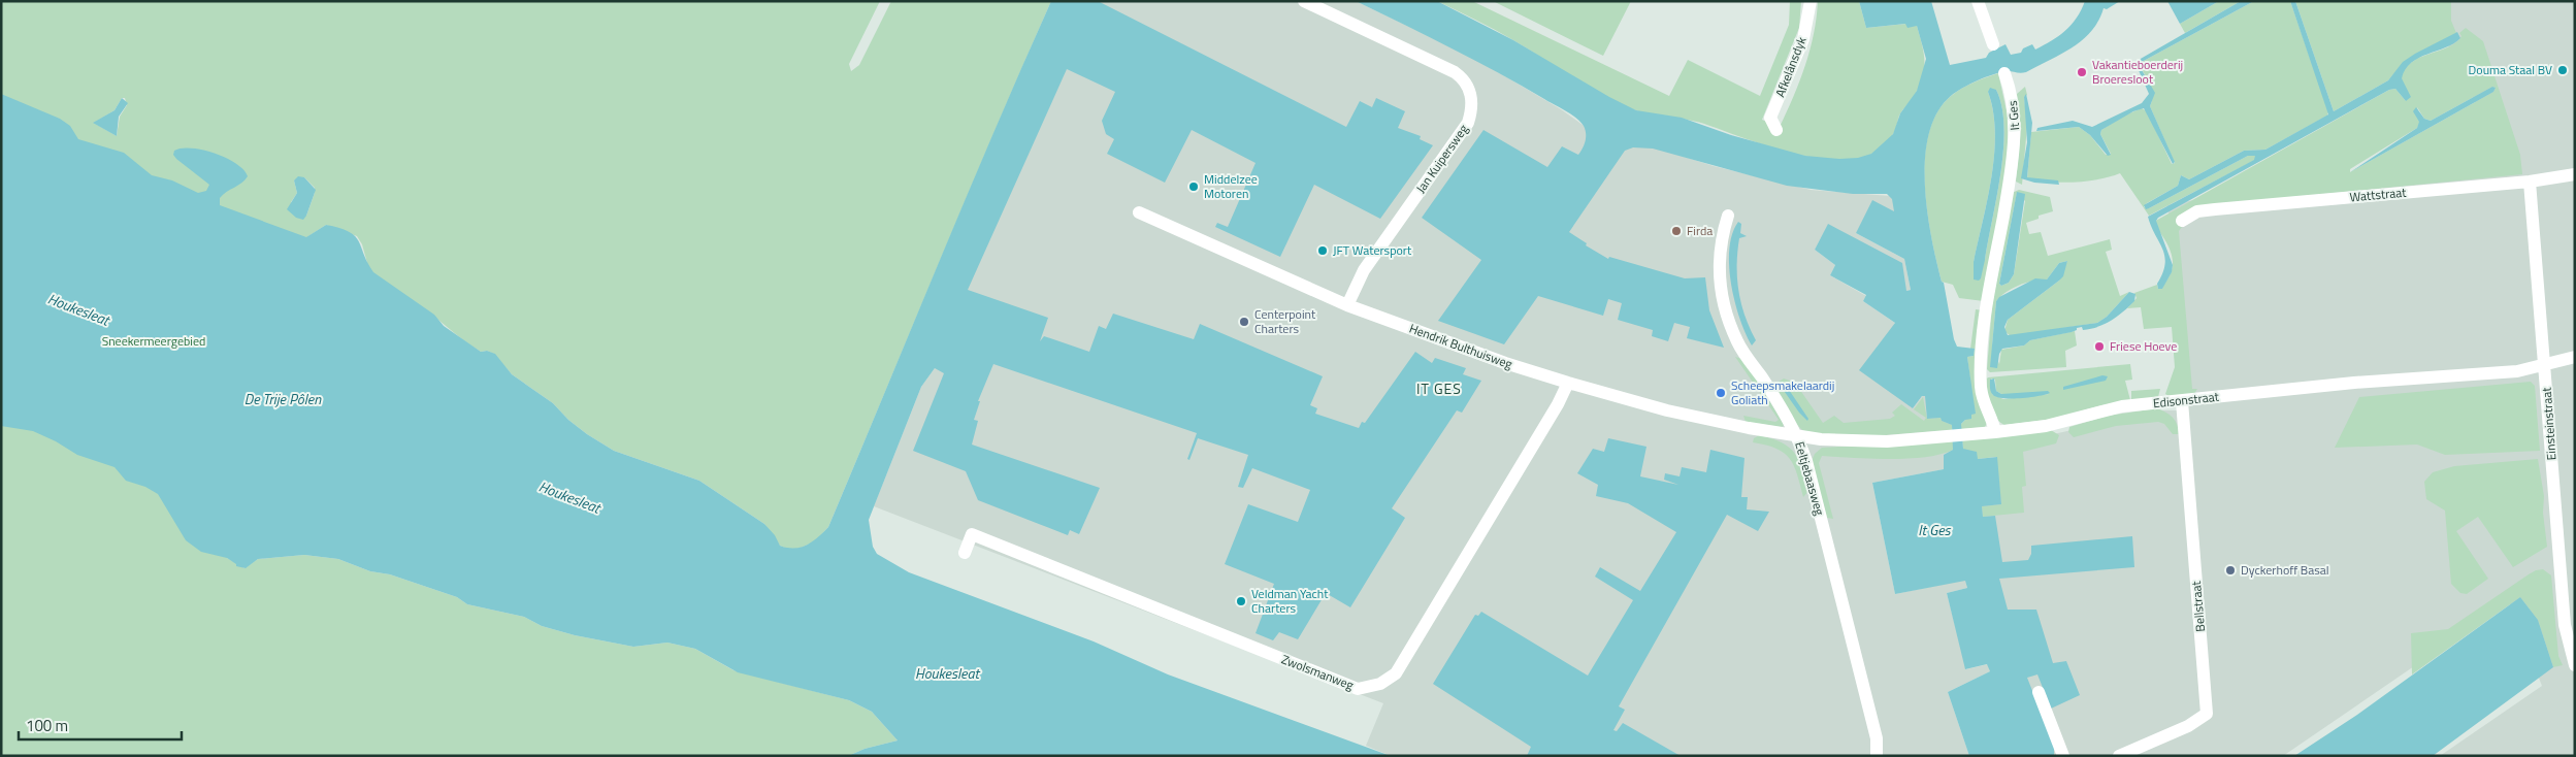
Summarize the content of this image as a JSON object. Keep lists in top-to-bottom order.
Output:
{
  "streets": {
    "street": [
      "Afkelânsdyk",
      "It Ges",
      "Jan Kuipersweg",
      "Wattstraat",
      "Hendrik Bulthuisweg",
      "Edisonstraat",
      "Einsteinstraat",
      "Eeltjebaasweg",
      "Bellstraat",
      "Zwolsmanweg"
    ]
  },
  "crossings": [
    ["It Ges", "Edisonstraat"],
    ["Jan Kuipersweg", "Hendrik Bulthuisweg"],
    ["Wattstraat", "Einsteinstraat"],
    ["Hendrik Bulthuisweg", "Edisonstraat"],
    ["Hendrik Bulthuisweg", "Eeltjebaasweg"],
    ["Hendrik Bulthuisweg", "Zwolsmanweg"],
    ["Edisonstraat", "Einsteinstraat"],
    ["Edisonstraat", "Eeltjebaasweg"],
    ["Edisonstraat", "Bellstraat"]
  ],
  "districts": ["IT GES"],
  "water": ["Houkesleat", "De Trije Pôlen", "It Ges"],
  "parks": ["Sneekermeergebied"],
  "places": [
    "Douma Staal BV",
    "Vakantieboerderij Broeresloot",
    "Middelzee Motoren",
    "Firda",
    "JFT Watersport",
    "Centerpoint Charters",
    "Friese Hoeve",
    "Scheepsmakelaardij Goliath",
    "Dyckerhoff Basal",
    "Veldman Yacht Charters"
  ],
  "scale_bar": "100 m"
}
